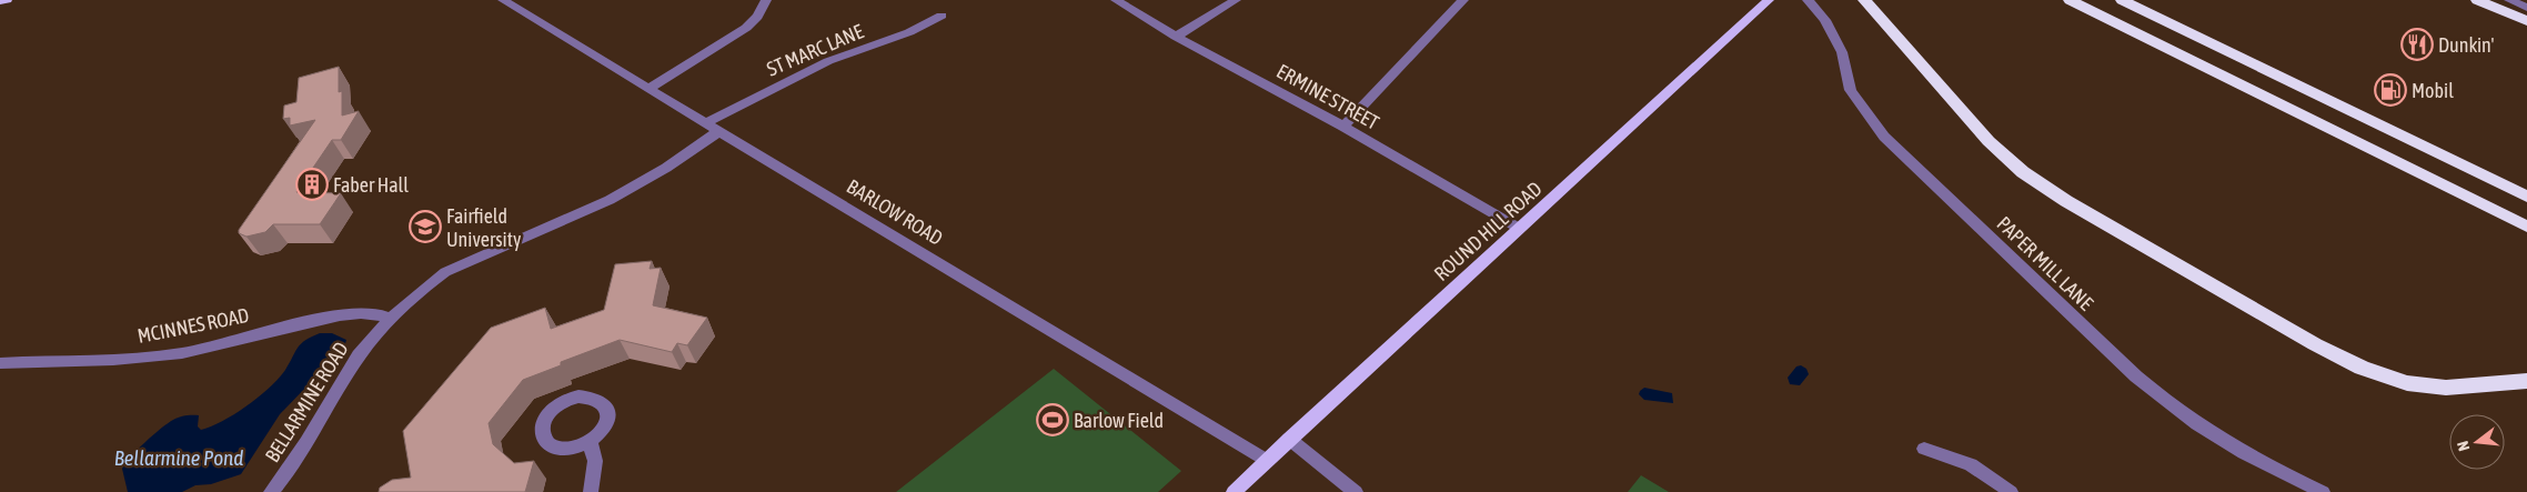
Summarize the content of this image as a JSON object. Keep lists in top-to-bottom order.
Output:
{
  "streets": {
    "main road": ["ROUND HILL ROAD"],
    "street": [
      "ST MARC LANE",
      "ERMINE STREET",
      "BARLOW ROAD",
      "PAPER MILL LANE",
      "MCINNES ROAD",
      "BELLARMINE ROAD"
    ]
  },
  "crossings": [
    ["ST MARC LANE", "BARLOW ROAD"],
    ["ST MARC LANE", "BELLARMINE ROAD"],
    ["ERMINE STREET", "ROUND HILL ROAD"],
    ["BARLOW ROAD", "ROUND HILL ROAD"],
    ["BARLOW ROAD", "BELLARMINE ROAD"],
    ["MCINNES ROAD", "BELLARMINE ROAD"]
  ],
  "water": ["Bellarmine Pond"],
  "places": {
    "restaurant": ["Dunkin'"],
    "fuel station": ["Mobil"],
    "building": ["Faber Hall"],
    "school or university": ["Fairfield University"],
    "sports": ["Barlow Field"]
  },
  "north": "left"
}
